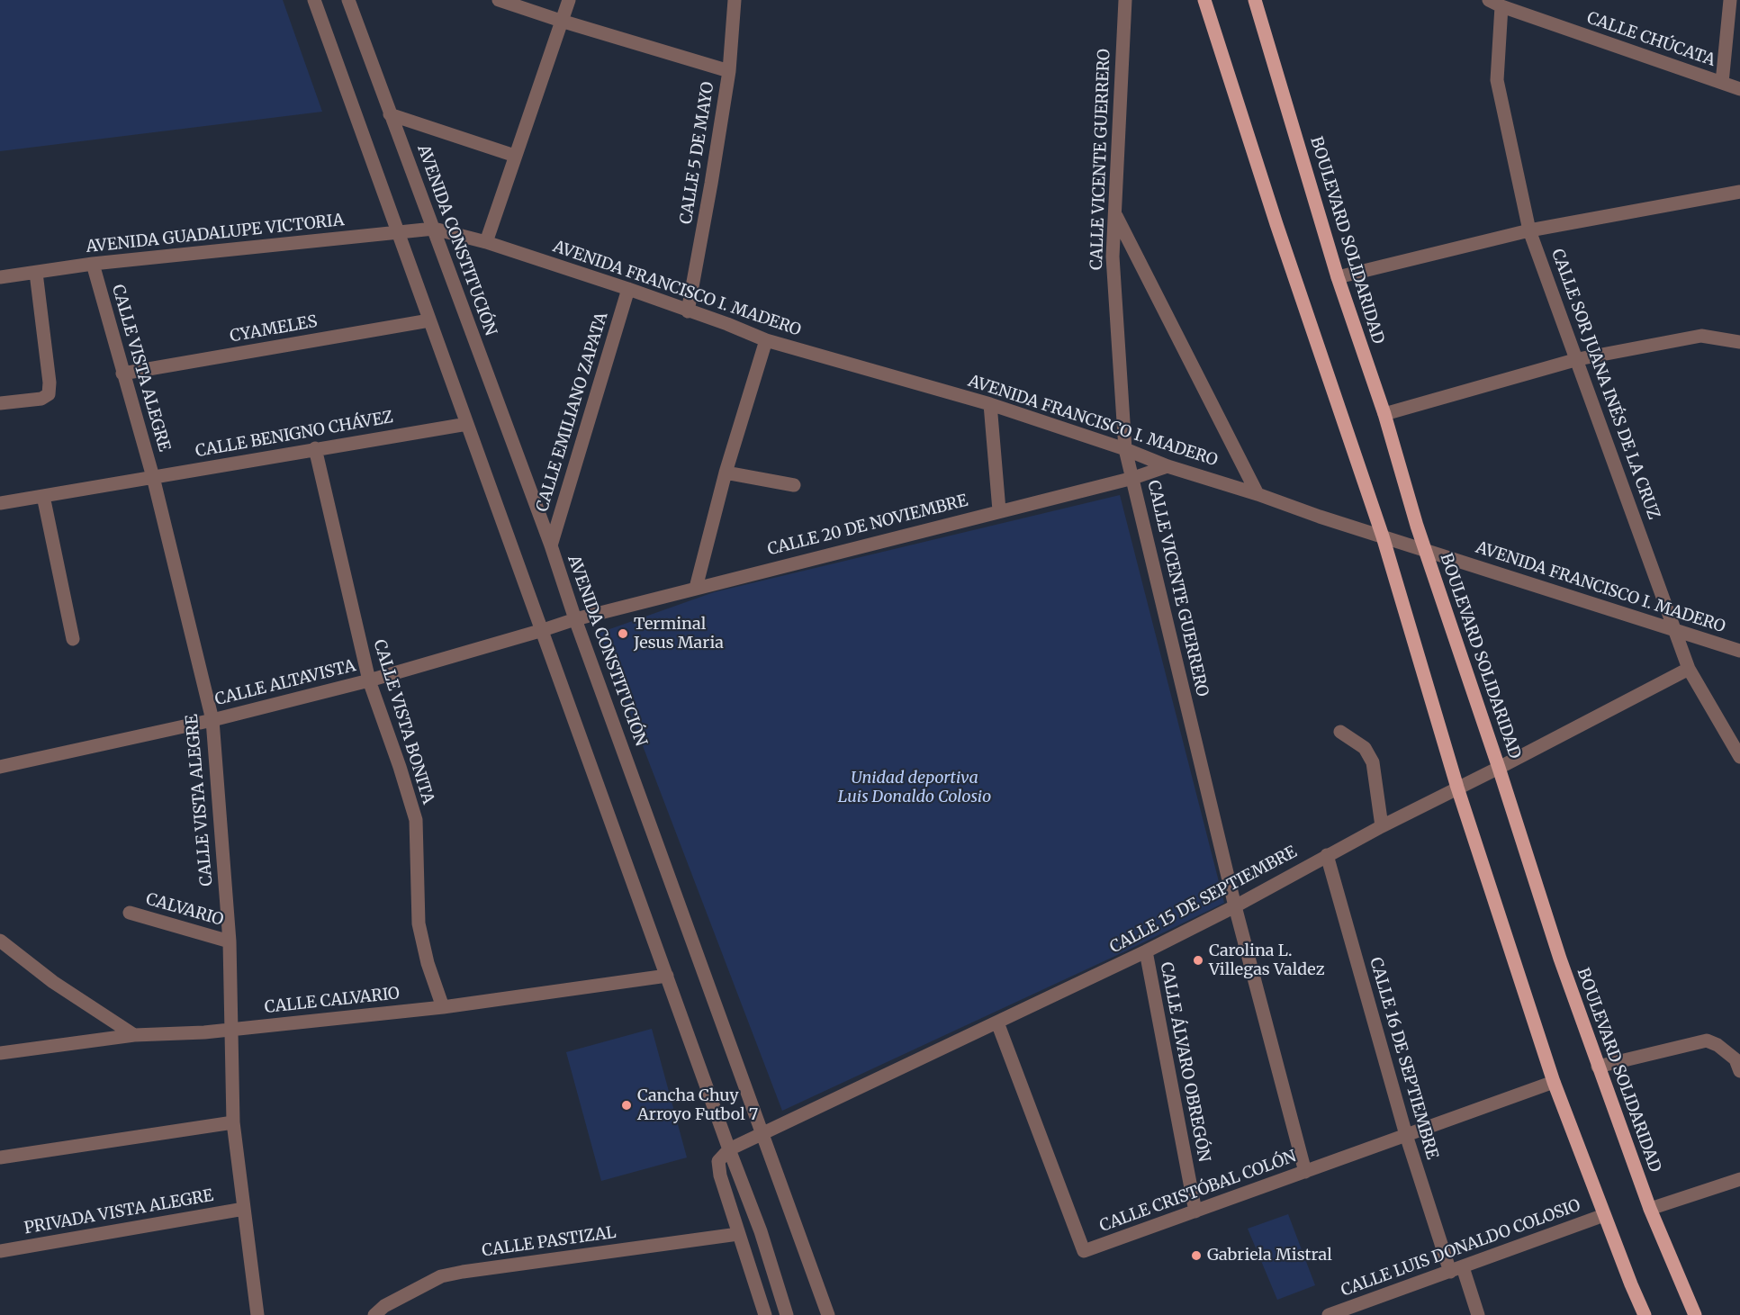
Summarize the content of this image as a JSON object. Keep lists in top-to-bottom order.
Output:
{
  "streets": {
    "main road": ["BOULEVARD SOLIDARIDAD"],
    "street": [
      "CALLE CHÚCATA",
      "CALLE 5 DE MAYO",
      "CALLE VICENTE GUERRERO",
      "AVENIDA GUADALUPE VICTORIA",
      "AVENIDA CONSTITUCIÓN",
      "AVENIDA FRANCISCO I. MADERO",
      "CYAMELES",
      "CALLE VISTA ALEGRE",
      "CALLE SOR JUANA INÉS DE LA CRUZ",
      "CALLE EMILIANO ZAPATA",
      "CALLE BENIGNO CHÁVEZ",
      "CALLE 20 DE NOVIEMBRE",
      "CALLE ALTAVISTA",
      "CALLE VISTA BONITA",
      "CALLE 15 DE SEPTIEMBRE",
      "CALVARIO",
      "CALLE CALVARIO",
      "CALLE 16 DE SEPTIEMBRE",
      "CALLE ÁLVARO OBREGÓN",
      "CALLE CRISTÓBAL COLÓN",
      "PRIVADA VISTA ALEGRE",
      "CALLE PASTIZAL",
      "CALLE LUIS DONALDO COLOSIO"
    ]
  },
  "crossings": [
    ["CALLE CHÚCATA", "CALLE SOR JUANA INÉS DE LA CRUZ"],
    ["CALLE 5 DE MAYO", "AVENIDA FRANCISCO I. MADERO"],
    ["CALLE VICENTE GUERRERO", "AVENIDA FRANCISCO I. MADERO"],
    ["CALLE VICENTE GUERRERO", "CALLE 20 DE NOVIEMBRE"],
    ["CALLE VICENTE GUERRERO", "CALLE 15 DE SEPTIEMBRE"],
    ["CALLE VICENTE GUERRERO", "CALLE CRISTÓBAL COLÓN"],
    ["AVENIDA GUADALUPE VICTORIA", "AVENIDA CONSTITUCIÓN"],
    ["AVENIDA GUADALUPE VICTORIA", "AVENIDA FRANCISCO I. MADERO"],
    ["AVENIDA GUADALUPE VICTORIA", "CALLE VISTA ALEGRE"],
    ["AVENIDA CONSTITUCIÓN", "AVENIDA FRANCISCO I. MADERO"],
    ["AVENIDA CONSTITUCIÓN", "CALLE EMILIANO ZAPATA"],
    ["AVENIDA CONSTITUCIÓN", "CALLE 20 DE NOVIEMBRE"],
    ["AVENIDA CONSTITUCIÓN", "CALLE ALTAVISTA"],
    ["AVENIDA CONSTITUCIÓN", "CALLE 15 DE SEPTIEMBRE"],
    ["BOULEVARD SOLIDARIDAD", "AVENIDA FRANCISCO I. MADERO"],
    ["BOULEVARD SOLIDARIDAD", "CALLE 15 DE SEPTIEMBRE"],
    ["AVENIDA FRANCISCO I. MADERO", "CALLE SOR JUANA INÉS DE LA CRUZ"],
    ["AVENIDA FRANCISCO I. MADERO", "CALLE EMILIANO ZAPATA"],
    ["AVENIDA FRANCISCO I. MADERO", "CALLE 20 DE NOVIEMBRE"],
    ["CYAMELES", "CALLE VISTA ALEGRE"],
    ["CALLE VISTA ALEGRE", "CALLE BENIGNO CHÁVEZ"],
    ["CALLE VISTA ALEGRE", "CALLE ALTAVISTA"],
    ["CALLE VISTA ALEGRE", "CALVARIO"],
    ["CALLE VISTA ALEGRE", "CALLE CALVARIO"],
    ["CALLE VISTA ALEGRE", "PRIVADA VISTA ALEGRE"],
    ["CALLE SOR JUANA INÉS DE LA CRUZ", "CALLE 15 DE SEPTIEMBRE"],
    ["CALLE BENIGNO CHÁVEZ", "CALLE VISTA BONITA"],
    ["CALLE 20 DE NOVIEMBRE", "CALLE ALTAVISTA"],
    ["CALLE ALTAVISTA", "CALLE VISTA BONITA"],
    ["CALLE VISTA BONITA", "CALLE CALVARIO"],
    ["CALLE 15 DE SEPTIEMBRE", "CALLE 16 DE SEPTIEMBRE"],
    ["CALLE 15 DE SEPTIEMBRE", "CALLE ÁLVARO OBREGÓN"],
    ["CALLE 15 DE SEPTIEMBRE", "CALLE CRISTÓBAL COLÓN"],
    ["CALLE 16 DE SEPTIEMBRE", "CALLE CRISTÓBAL COLÓN"],
    ["CALLE 16 DE SEPTIEMBRE", "CALLE LUIS DONALDO COLOSIO"],
    ["CALLE ÁLVARO OBREGÓN", "CALLE CRISTÓBAL COLÓN"]
  ],
  "parks": ["Unidad deportiva Luis Donaldo Colosio"],
  "places": [
    "Terminal Jesus Maria",
    "Carolina L. Villegas Valdez",
    "Cancha Chuy Arroyo Futbol 7",
    "Gabriela Mistral"
  ]
}
